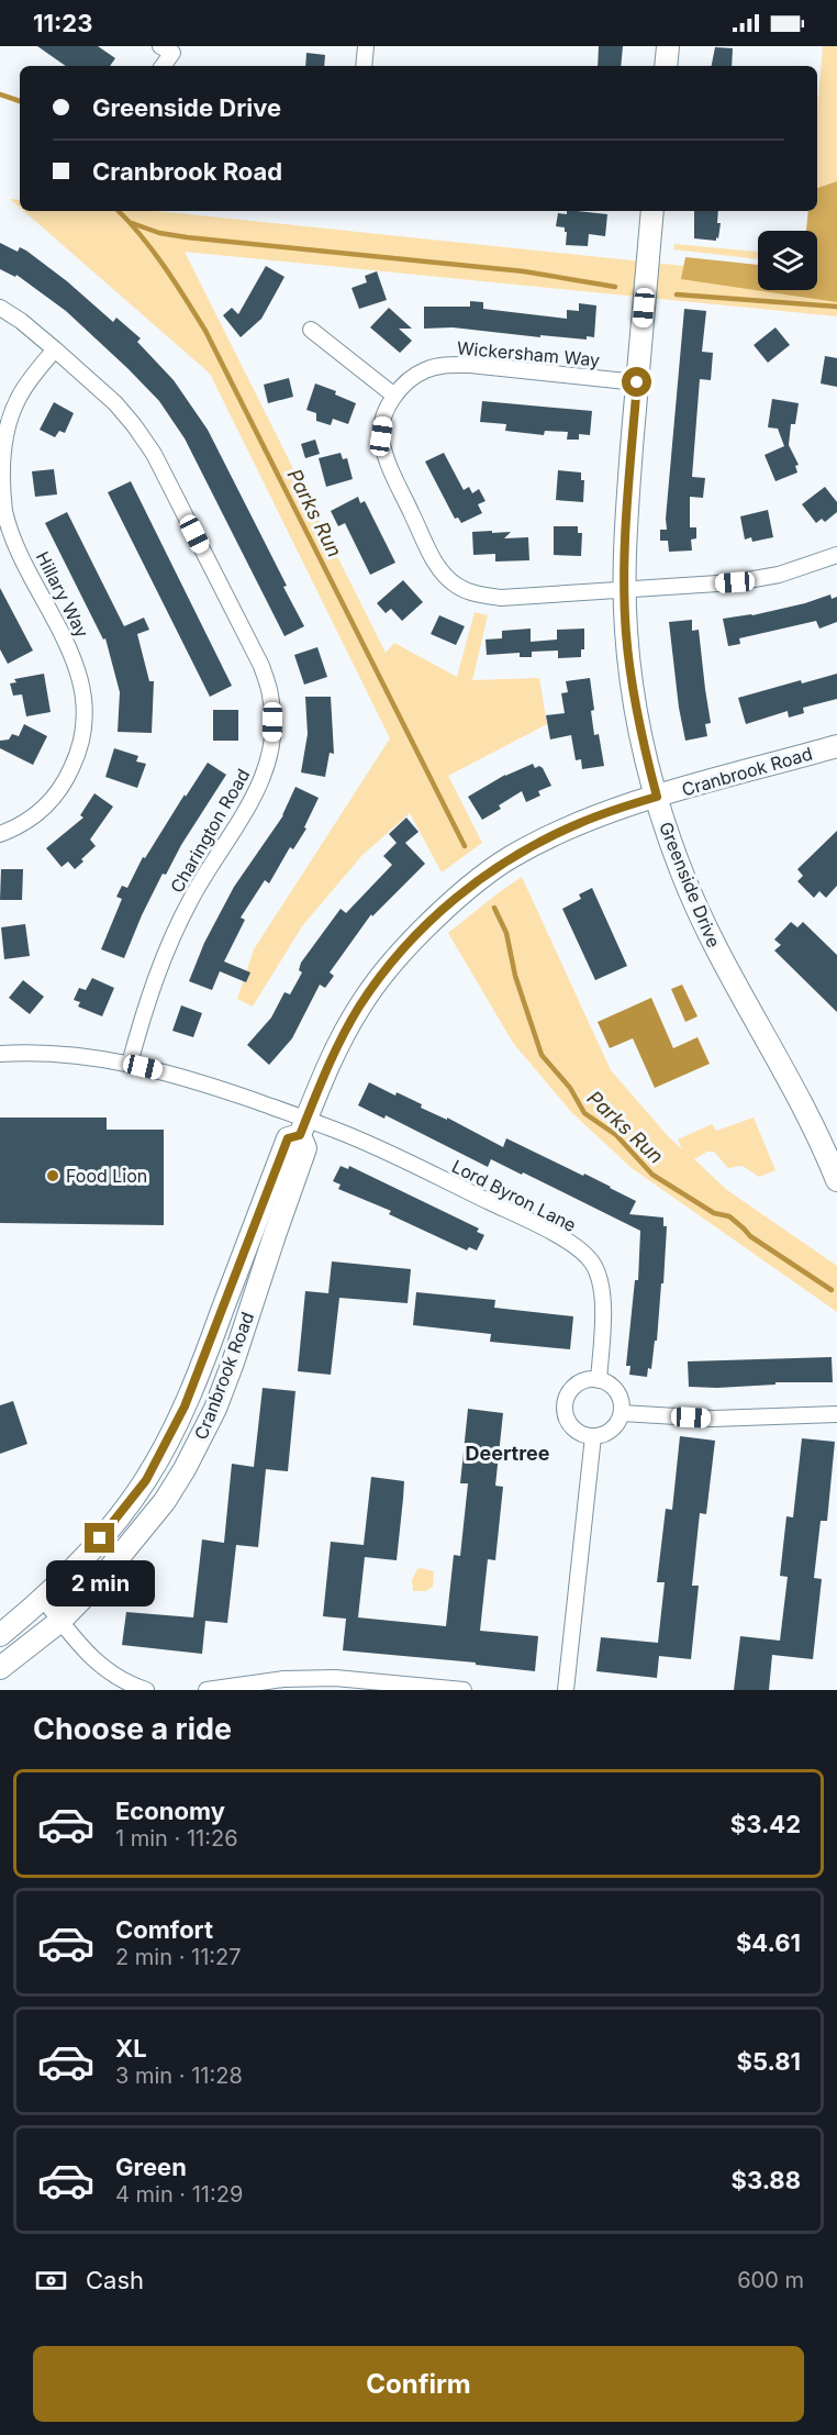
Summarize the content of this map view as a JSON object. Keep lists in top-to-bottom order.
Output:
{
  "streets": {
    "street": [
      "Wickersham Way",
      "Hillary Way",
      "Cranbrook Road",
      "Charington Road",
      "Greenside Drive",
      "Lord Byron Lane"
    ]
  },
  "crossings": [
    ["Wickersham Way", "Greenside Drive"],
    ["Hillary Way", "Charington Road"],
    ["Cranbrook Road", "Greenside Drive"],
    ["Cranbrook Road", "Lord Byron Lane"],
    ["Charington Road", "Lord Byron Lane"]
  ],
  "districts": ["Deertree"],
  "water": ["Parks Run"],
  "places": ["Food Lion"],
  "page": {
    "status": "11:23",
    "banner": ["Greenside Drive", "Cranbrook Road"],
    "bubble": "2 min",
    "heading": "Choose a ride",
    "list": [
      {
        "name": "Economy",
        "note": "1 min · 11:26",
        "value": "$3.42"
      },
      {
        "name": "Comfort",
        "note": "2 min · 11:27",
        "value": "$4.61"
      },
      {
        "name": "XL",
        "note": "3 min · 11:28",
        "value": "$5.81"
      },
      {
        "name": "Green",
        "note": "4 min · 11:29",
        "value": "$3.88"
      }
    ],
    "pay": ["Cash", "600 m"],
    "buttons": "Confirm"
  }
}
